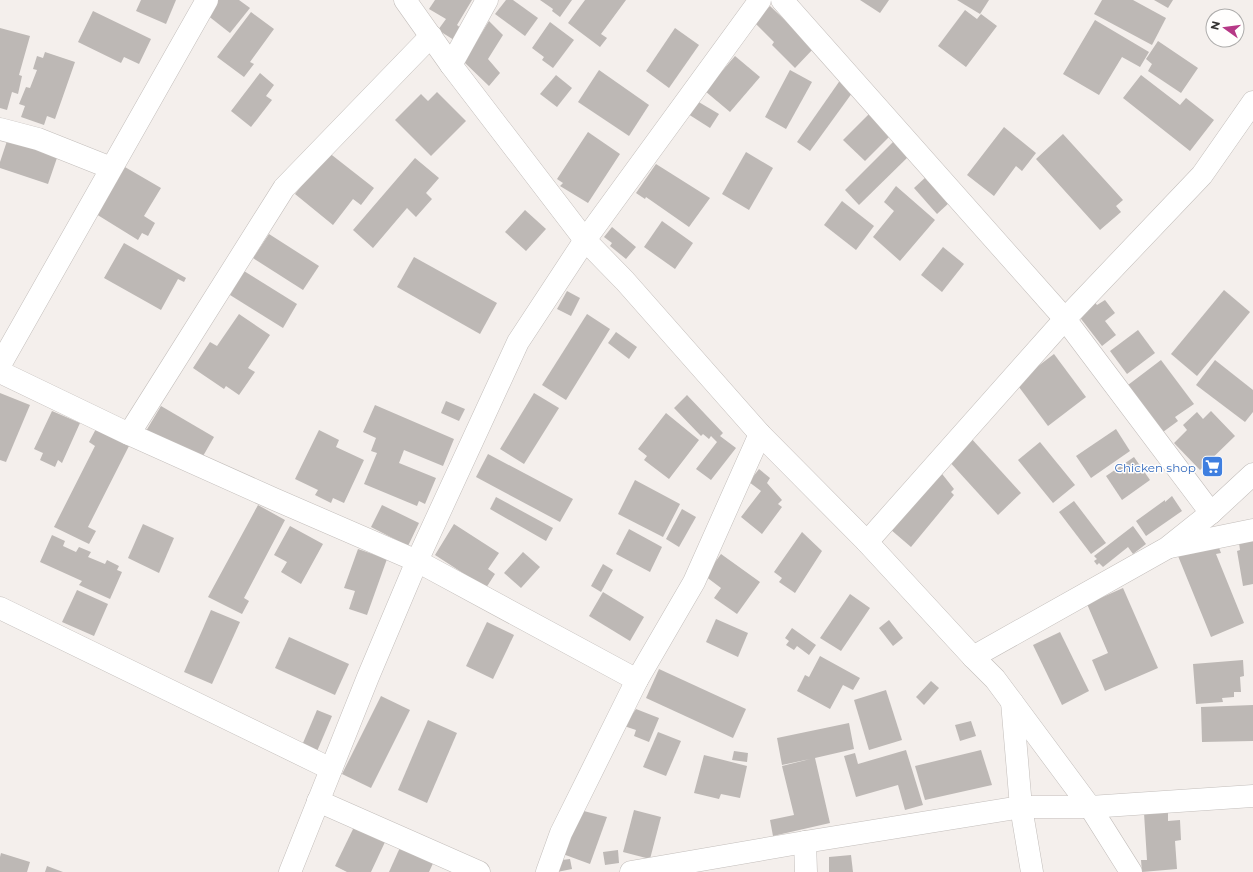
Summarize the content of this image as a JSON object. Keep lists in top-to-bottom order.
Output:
{
  "places": {
    "supermarket": ["Chicken shop"]
  },
  "north": "left"
}
